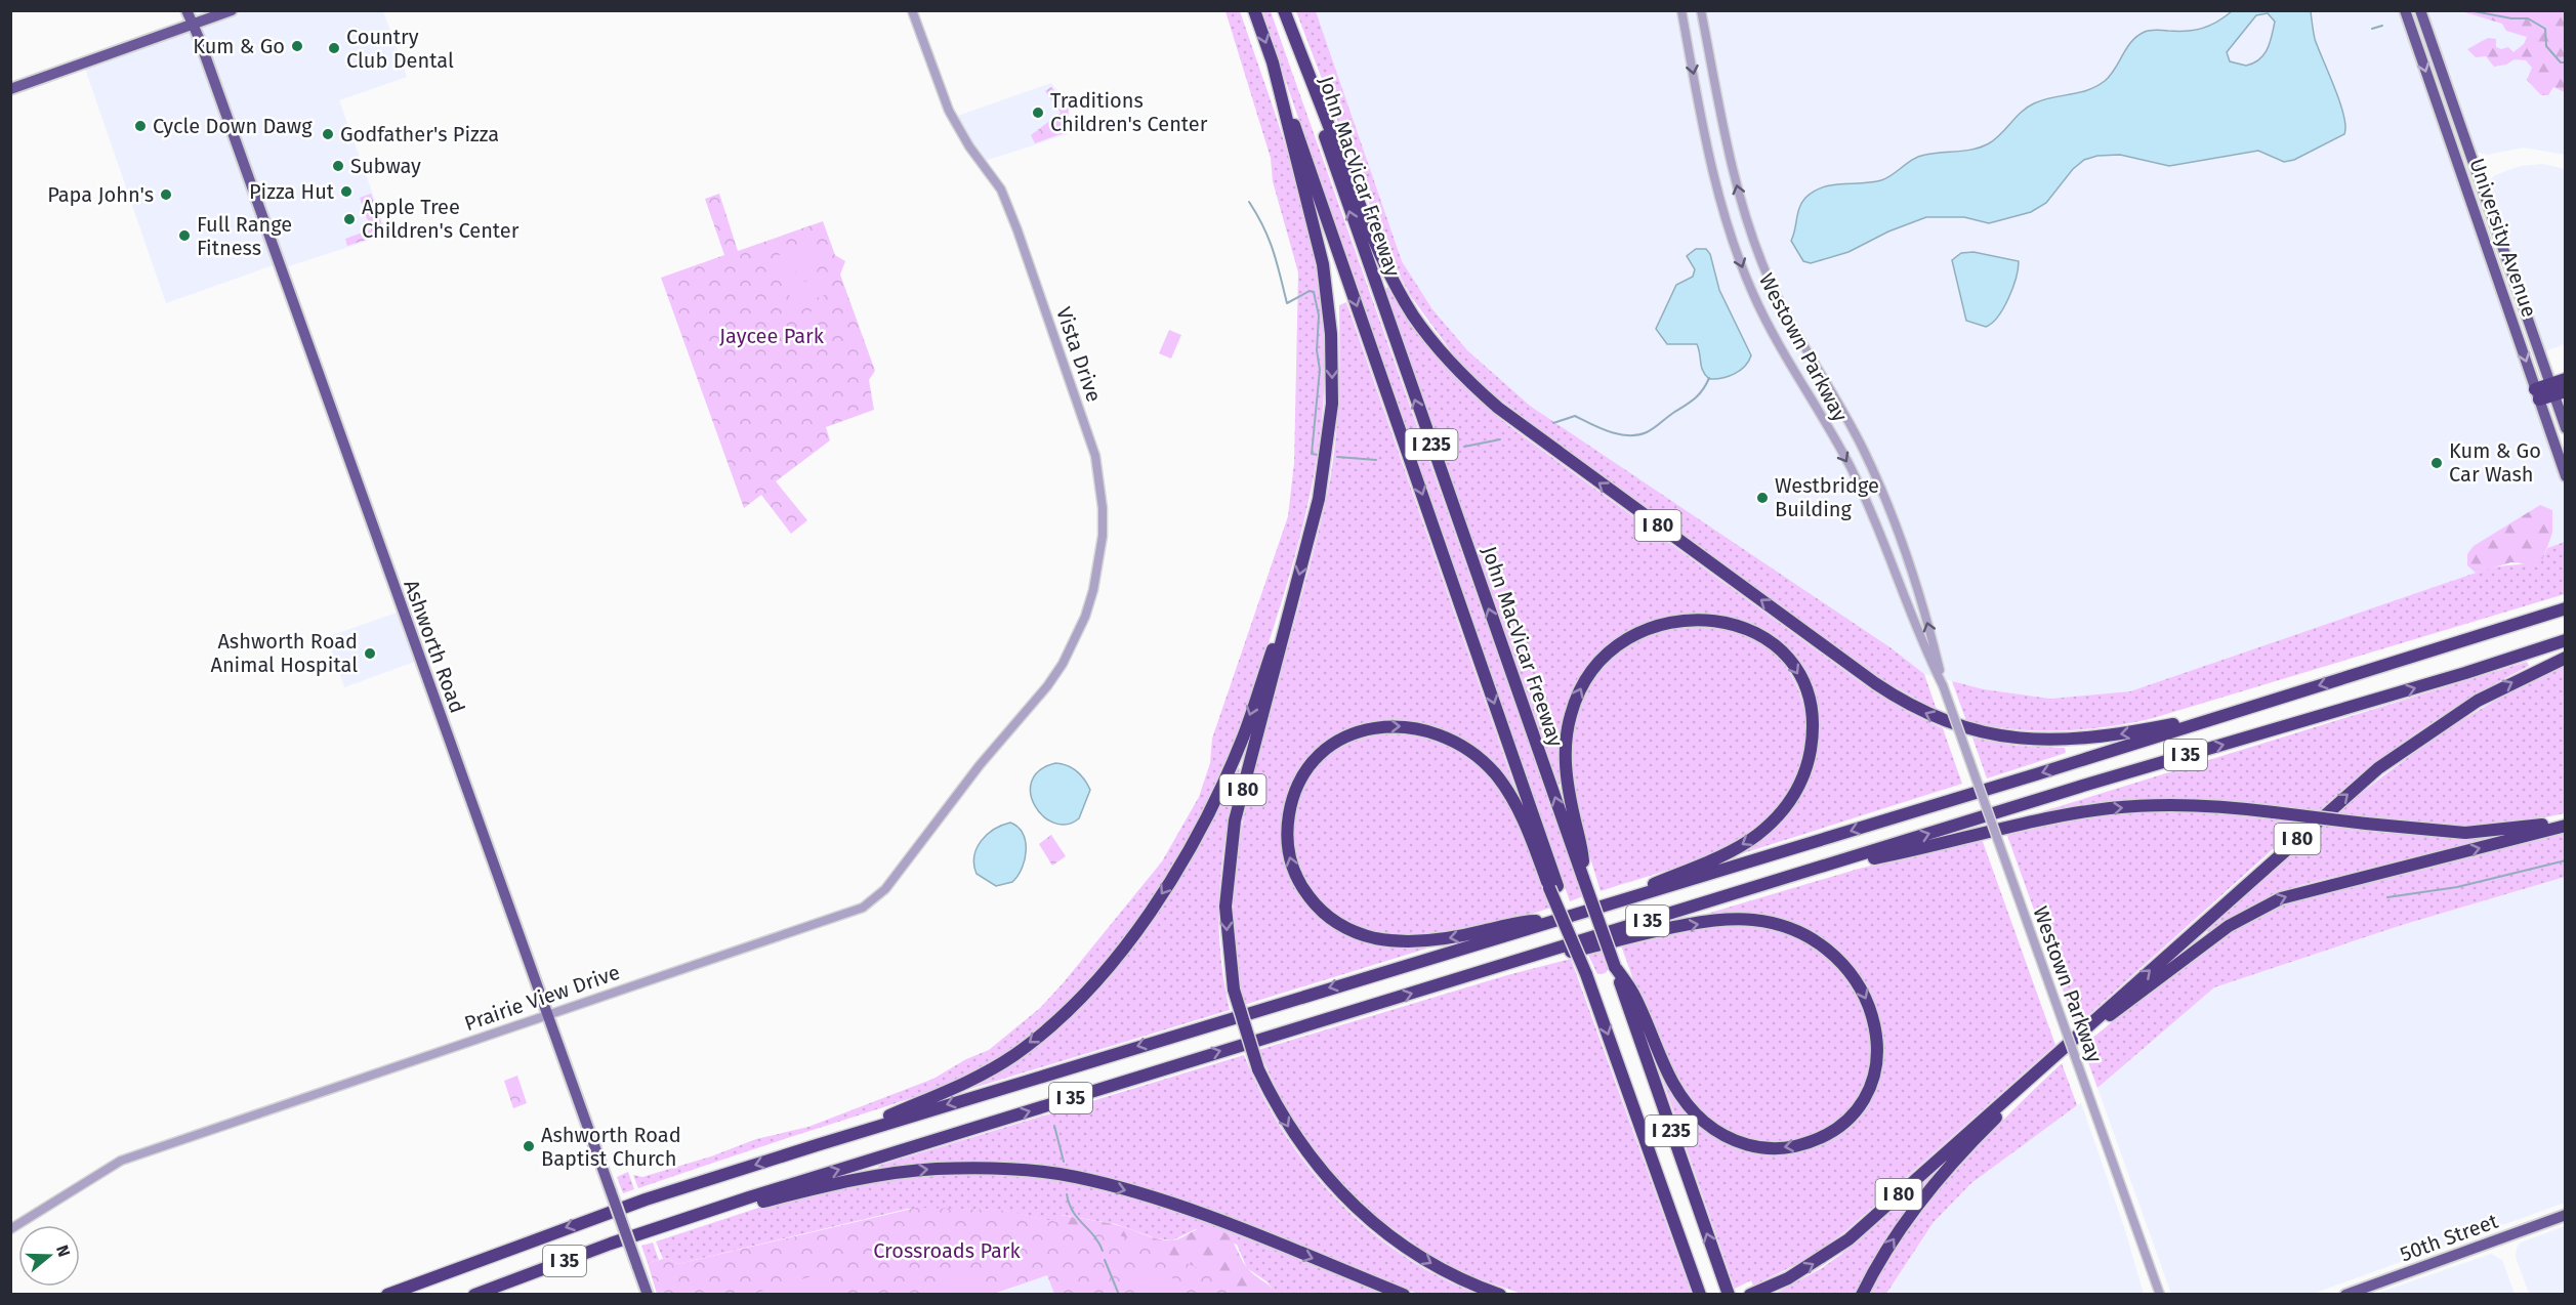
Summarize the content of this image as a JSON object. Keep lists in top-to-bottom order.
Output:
{
  "streets": {
    "highway": [
      "John MacVicar Freeway",
      "I 235",
      "I 80",
      "I 35"
    ],
    "main road": ["University Avenue", "Ashworth Road", "50th Street"],
    "street": ["Westown Parkway", "Vista Drive", "Prairie View Drive"]
  },
  "crossings": [
    ["John MacVicar Freeway", "I 80"],
    ["Vista Drive", "Prairie View Drive"],
    ["I 235", "I 80"],
    ["I 80", "I 35"],
    ["Ashworth Road", "Prairie View Drive"]
  ],
  "parks": ["Jaycee Park", "Crossroads Park"],
  "places": [
    "Kum & Go",
    "Country Club Dental",
    "Traditions Children's Center",
    "Cycle Down Dawg",
    "Godfather's Pizza",
    "Subway",
    "Pizza Hut",
    "Papa John's",
    "Apple Tree Children's Center",
    "Full Range Fitness",
    "Kum & Go Car Wash",
    "Westbridge Building",
    "Ashworth Road Animal Hospital",
    "Ashworth Road Baptist Church"
  ],
  "north": "right"
}
